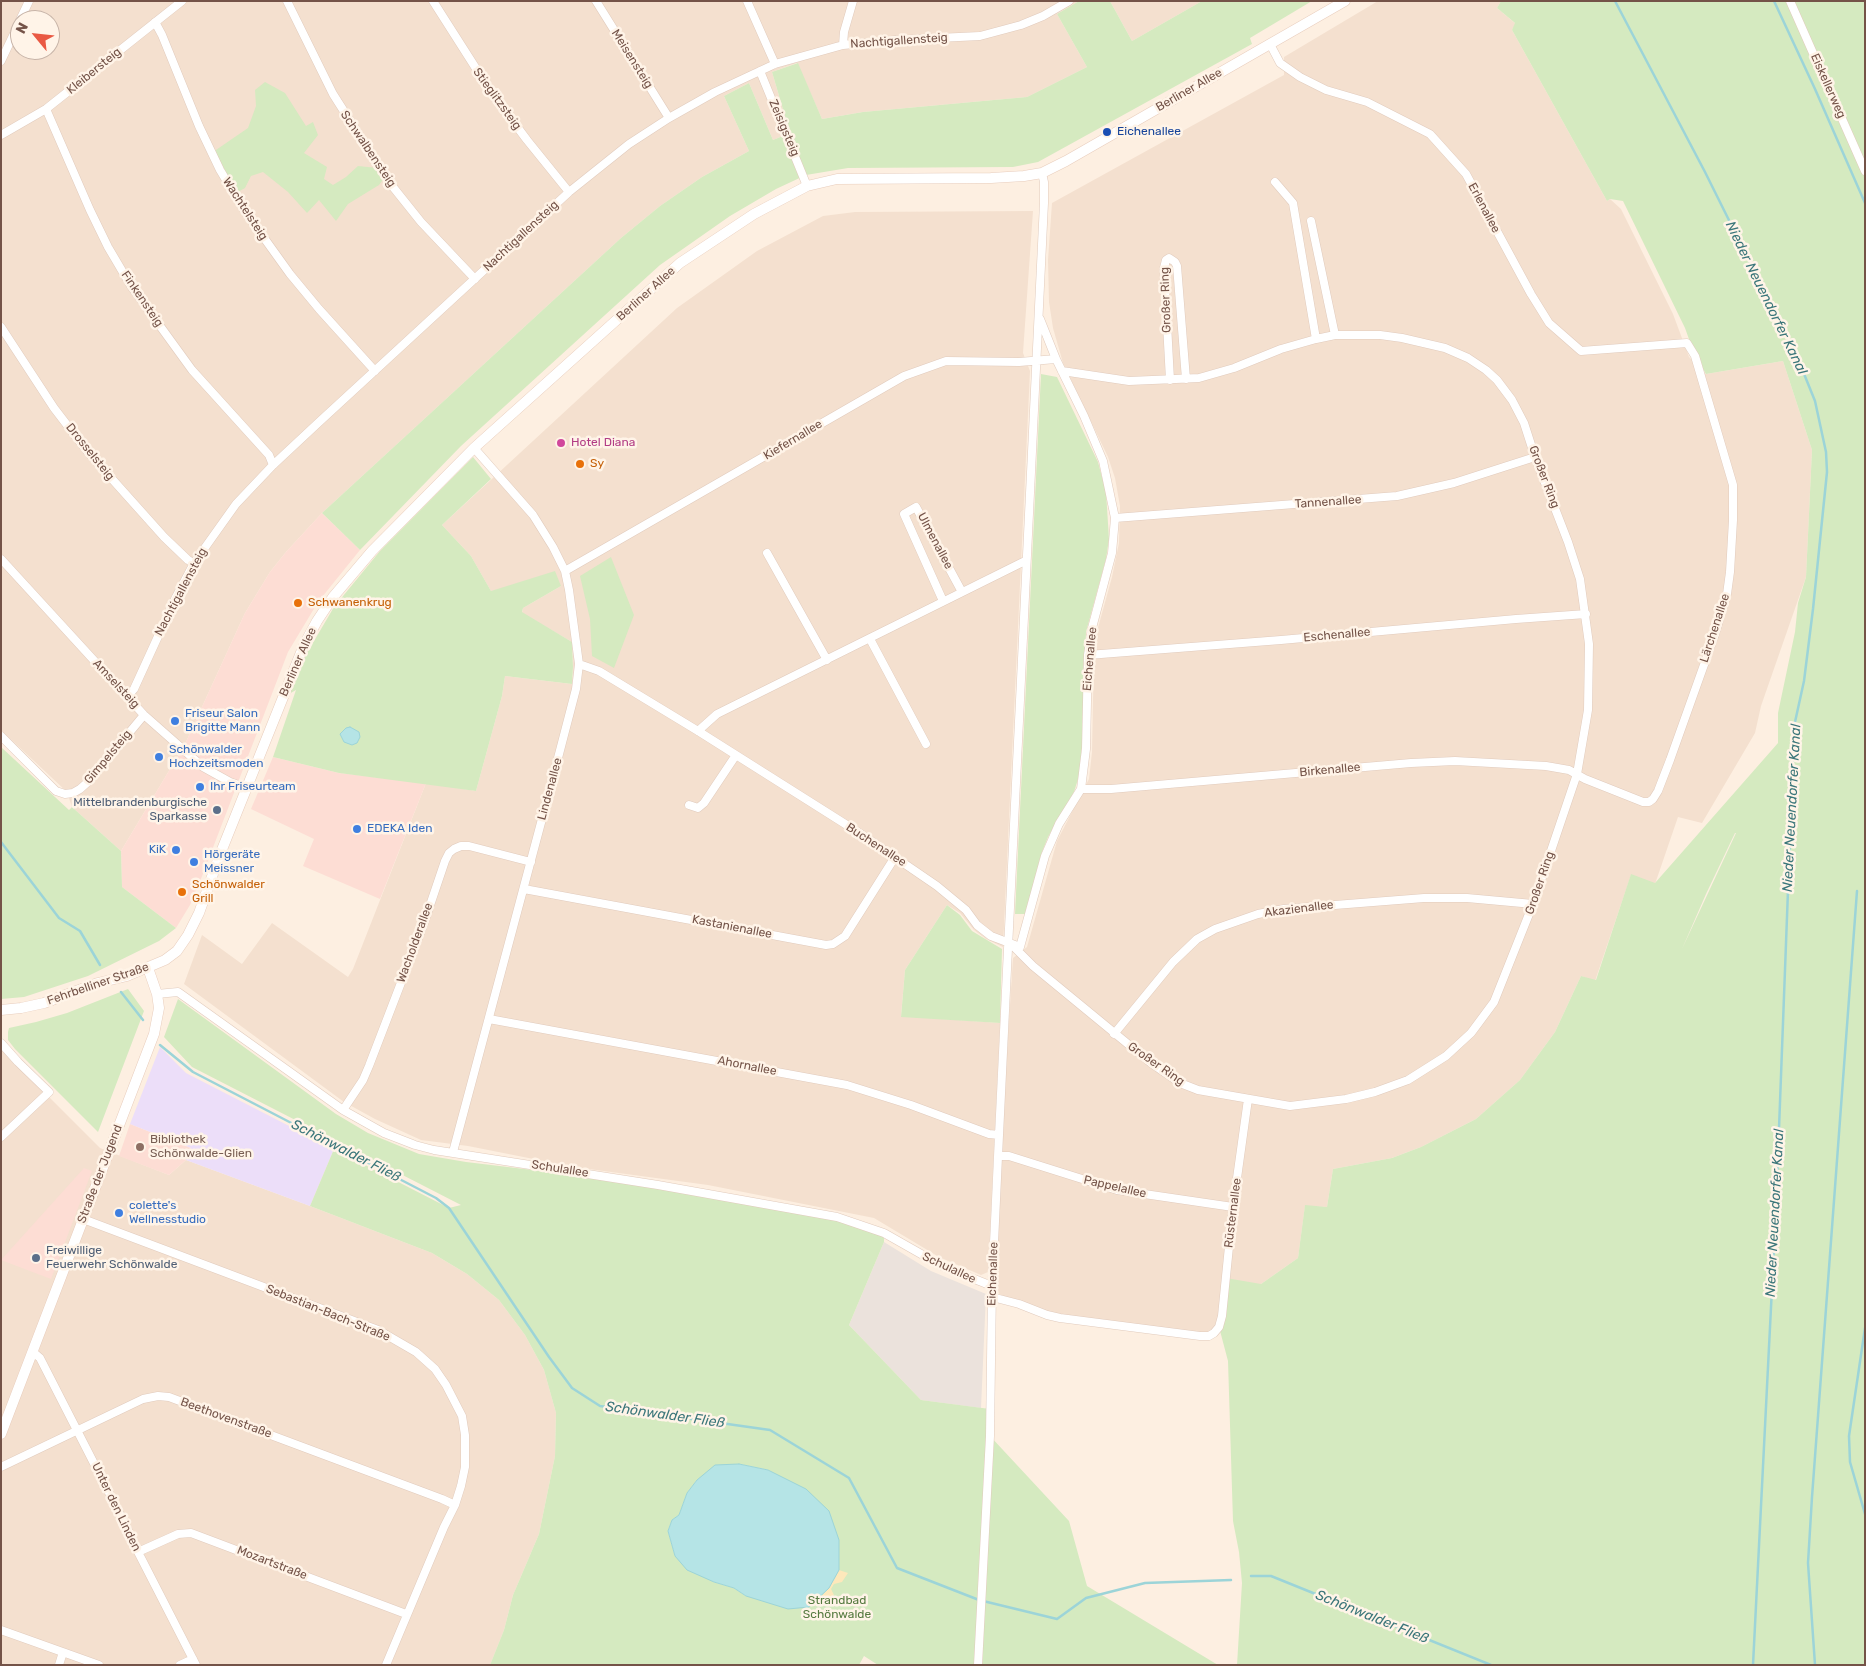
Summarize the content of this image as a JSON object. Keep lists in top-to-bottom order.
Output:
{
  "streets": {
    "main road": ["Berliner Allee", "Fehrbelliner Straße", "Straße der Jugend"],
    "street": [
      "Nachtigallensteig",
      "Meisensteig",
      "Kleibersteig",
      "Eiskellerweg",
      "Stieglitzsteig",
      "Zeisigsteig",
      "Schwalbensteig",
      "Erlenallee",
      "Wachtelsteig",
      "Finkensteig",
      "Großer Ring",
      "Kiefernallee",
      "Drosselsteig",
      "Tannenallee",
      "Ulmenallee",
      "Lärchenallee",
      "Eschenallee",
      "Eichenallee",
      "Amselsteig",
      "Gimpelsteig",
      "Birkenallee",
      "Lindenallee",
      "Buchenallee",
      "Akazienallee",
      "Kastanienallee",
      "Wacholderallee",
      "Ahornallee",
      "Schulallee",
      "Pappelallee",
      "Rüsternallee",
      "Sebastian-Bach-Straße",
      "Beethovenstraße",
      "Unter den Linden",
      "Mozartstraße"
    ]
  },
  "crossings": [
    ["Nachtigallensteig", "Meisensteig"],
    ["Nachtigallensteig", "Stieglitzsteig"],
    ["Nachtigallensteig", "Zeisigsteig"],
    ["Nachtigallensteig", "Schwalbensteig"],
    ["Nachtigallensteig", "Wachtelsteig"],
    ["Nachtigallensteig", "Finkensteig"],
    ["Nachtigallensteig", "Drosselsteig"],
    ["Nachtigallensteig", "Amselsteig"],
    ["Kleibersteig", "Wachtelsteig"],
    ["Kleibersteig", "Finkensteig"],
    ["Berliner Allee", "Zeisigsteig"],
    ["Berliner Allee", "Erlenallee"],
    ["Berliner Allee", "Eichenallee"],
    ["Berliner Allee", "Amselsteig"],
    ["Berliner Allee", "Lindenallee"],
    ["Berliner Allee", "Fehrbelliner Straße"],
    ["Erlenallee", "Lärchenallee"],
    ["Großer Ring", "Tannenallee"],
    ["Großer Ring", "Lärchenallee"],
    ["Großer Ring", "Eschenallee"],
    ["Großer Ring", "Eichenallee"],
    ["Großer Ring", "Birkenallee"],
    ["Großer Ring", "Buchenallee"],
    ["Großer Ring", "Akazienallee"],
    ["Großer Ring", "Rüsternallee"],
    ["Kiefernallee", "Eichenallee"],
    ["Kiefernallee", "Lindenallee"],
    ["Tannenallee", "Eichenallee"],
    ["Lärchenallee", "Birkenallee"],
    ["Eschenallee", "Eichenallee"],
    ["Eichenallee", "Birkenallee"],
    ["Eichenallee", "Buchenallee"],
    ["Eichenallee", "Ahornallee"],
    ["Eichenallee", "Schulallee"],
    ["Eichenallee", "Pappelallee"],
    ["Eichenallee", "Rüsternallee"],
    ["Amselsteig", "Gimpelsteig"],
    ["Lindenallee", "Buchenallee"],
    ["Lindenallee", "Kastanienallee"],
    ["Lindenallee", "Wacholderallee"],
    ["Lindenallee", "Ahornallee"],
    ["Lindenallee", "Schulallee"],
    ["Buchenallee", "Kastanienallee"],
    ["Wacholderallee", "Schulallee"],
    ["Fehrbelliner Straße", "Straße der Jugend"],
    ["Schulallee", "Straße der Jugend"],
    ["Straße der Jugend", "Sebastian-Bach-Straße"],
    ["Straße der Jugend", "Unter den Linden"],
    ["Pappelallee", "Rüsternallee"],
    ["Sebastian-Bach-Straße", "Beethovenstraße"],
    ["Sebastian-Bach-Straße", "Mozartstraße"],
    ["Beethovenstraße", "Unter den Linden"],
    ["Unter den Linden", "Mozartstraße"]
  ],
  "water": ["Nieder Neuendorfer Kanal", "Schönwalder Fließ"],
  "parks": ["Strandbad Schönwalde"],
  "places": [
    "Eichenallee",
    "Hotel Diana",
    "Sy",
    "Schwanenkrug",
    "Friseur Salon Brigitte Mann",
    "Schönwalder Hochzeitsmoden",
    "Ihr Friseurteam",
    "Mittelbrandenburgische Sparkasse",
    "EDEKA Iden",
    "KiK",
    "Hörgeräte Meissner",
    "Schönwalder Grill",
    "Bibliothek Schönwalde-Glien",
    "colette's Wellnesstudio",
    "Freiwillige Feuerwehr Schönwalde"
  ],
  "north": "top left"
}
